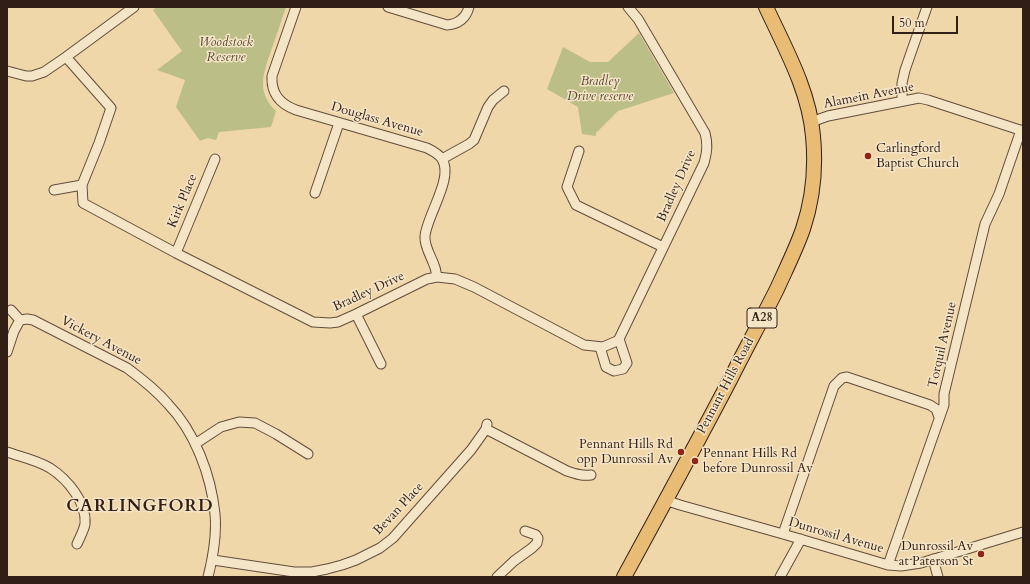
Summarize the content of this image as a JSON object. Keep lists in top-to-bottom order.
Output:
{
  "streets": {
    "highway": ["A28", "Pennant Hills Road"],
    "street": [
      "Alamein Avenue",
      "Douglass Avenue",
      "Bradley Drive",
      "Kirk Place",
      "Vickery Avenue",
      "Torquil Avenue",
      "Bevan Place",
      "Dunrossil Avenue"
    ]
  },
  "crossings": [
    ["Alamein Avenue", "Torquil Avenue"],
    ["Alamein Avenue", "Pennant Hills Road"],
    ["Bradley Drive", "Kirk Place"],
    ["Vickery Avenue", "Bevan Place"],
    ["Torquil Avenue", "Dunrossil Avenue"],
    ["Pennant Hills Road", "Dunrossil Avenue"]
  ],
  "districts": ["CARLINGFORD"],
  "parks": ["Woodstock Reserve", "Bradley Drive reserve"],
  "places": [
    "Carlingford Baptist Church",
    "Pennant Hills Rd opp Dunrossil Av",
    "Pennant Hills Rd before Dunrossil Av",
    "Dunrossil Av at Paterson St"
  ],
  "scale_bar": "50 m"
}
